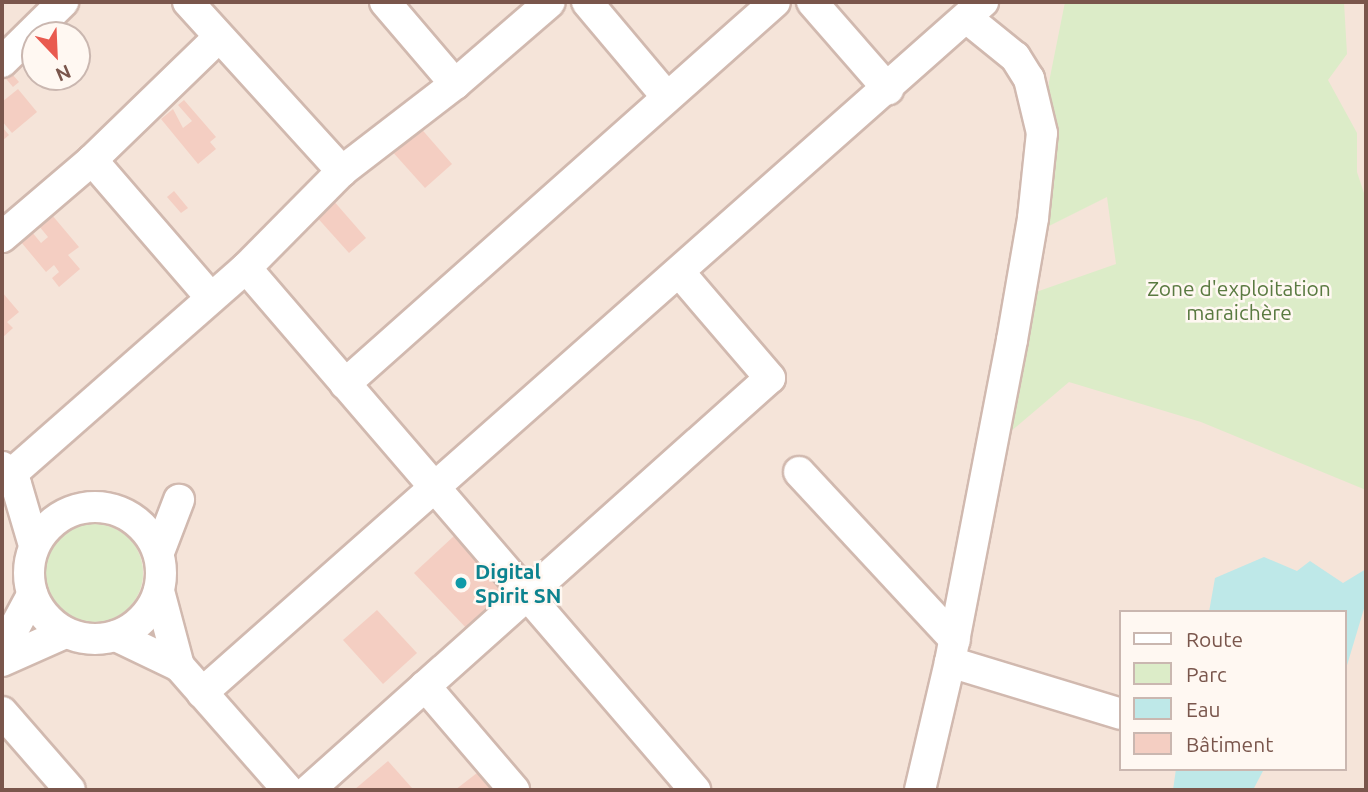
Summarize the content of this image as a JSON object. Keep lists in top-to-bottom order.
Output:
{
  "parks": ["Zone d'exploitation maraichère"],
  "places": ["Digital Spirit SN"],
  "legend": [
    "Route",
    "Parc",
    "Eau",
    "Bâtiment"
  ],
  "north": "bottom right"
}
